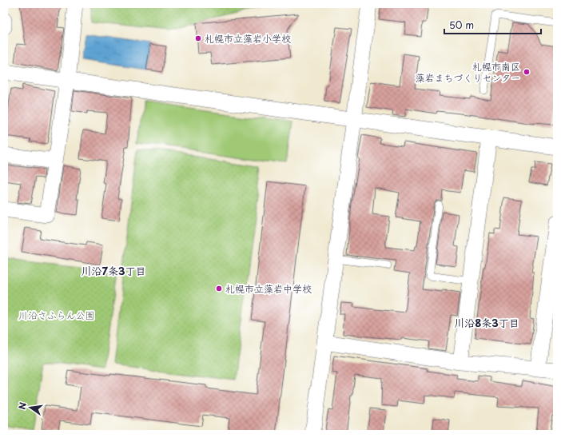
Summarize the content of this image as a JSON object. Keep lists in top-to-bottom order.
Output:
{
  "districts": ["川沿7条3丁目", "川沿8条3丁目"],
  "parks": ["川沿さふらん公園"],
  "places": ["札幌市立藻岩小学校", "札幌市南区 藻岩まちづくりセンター", "札幌市立藻岩中学校"],
  "scale_bar": "50 m",
  "north": "left"
}
